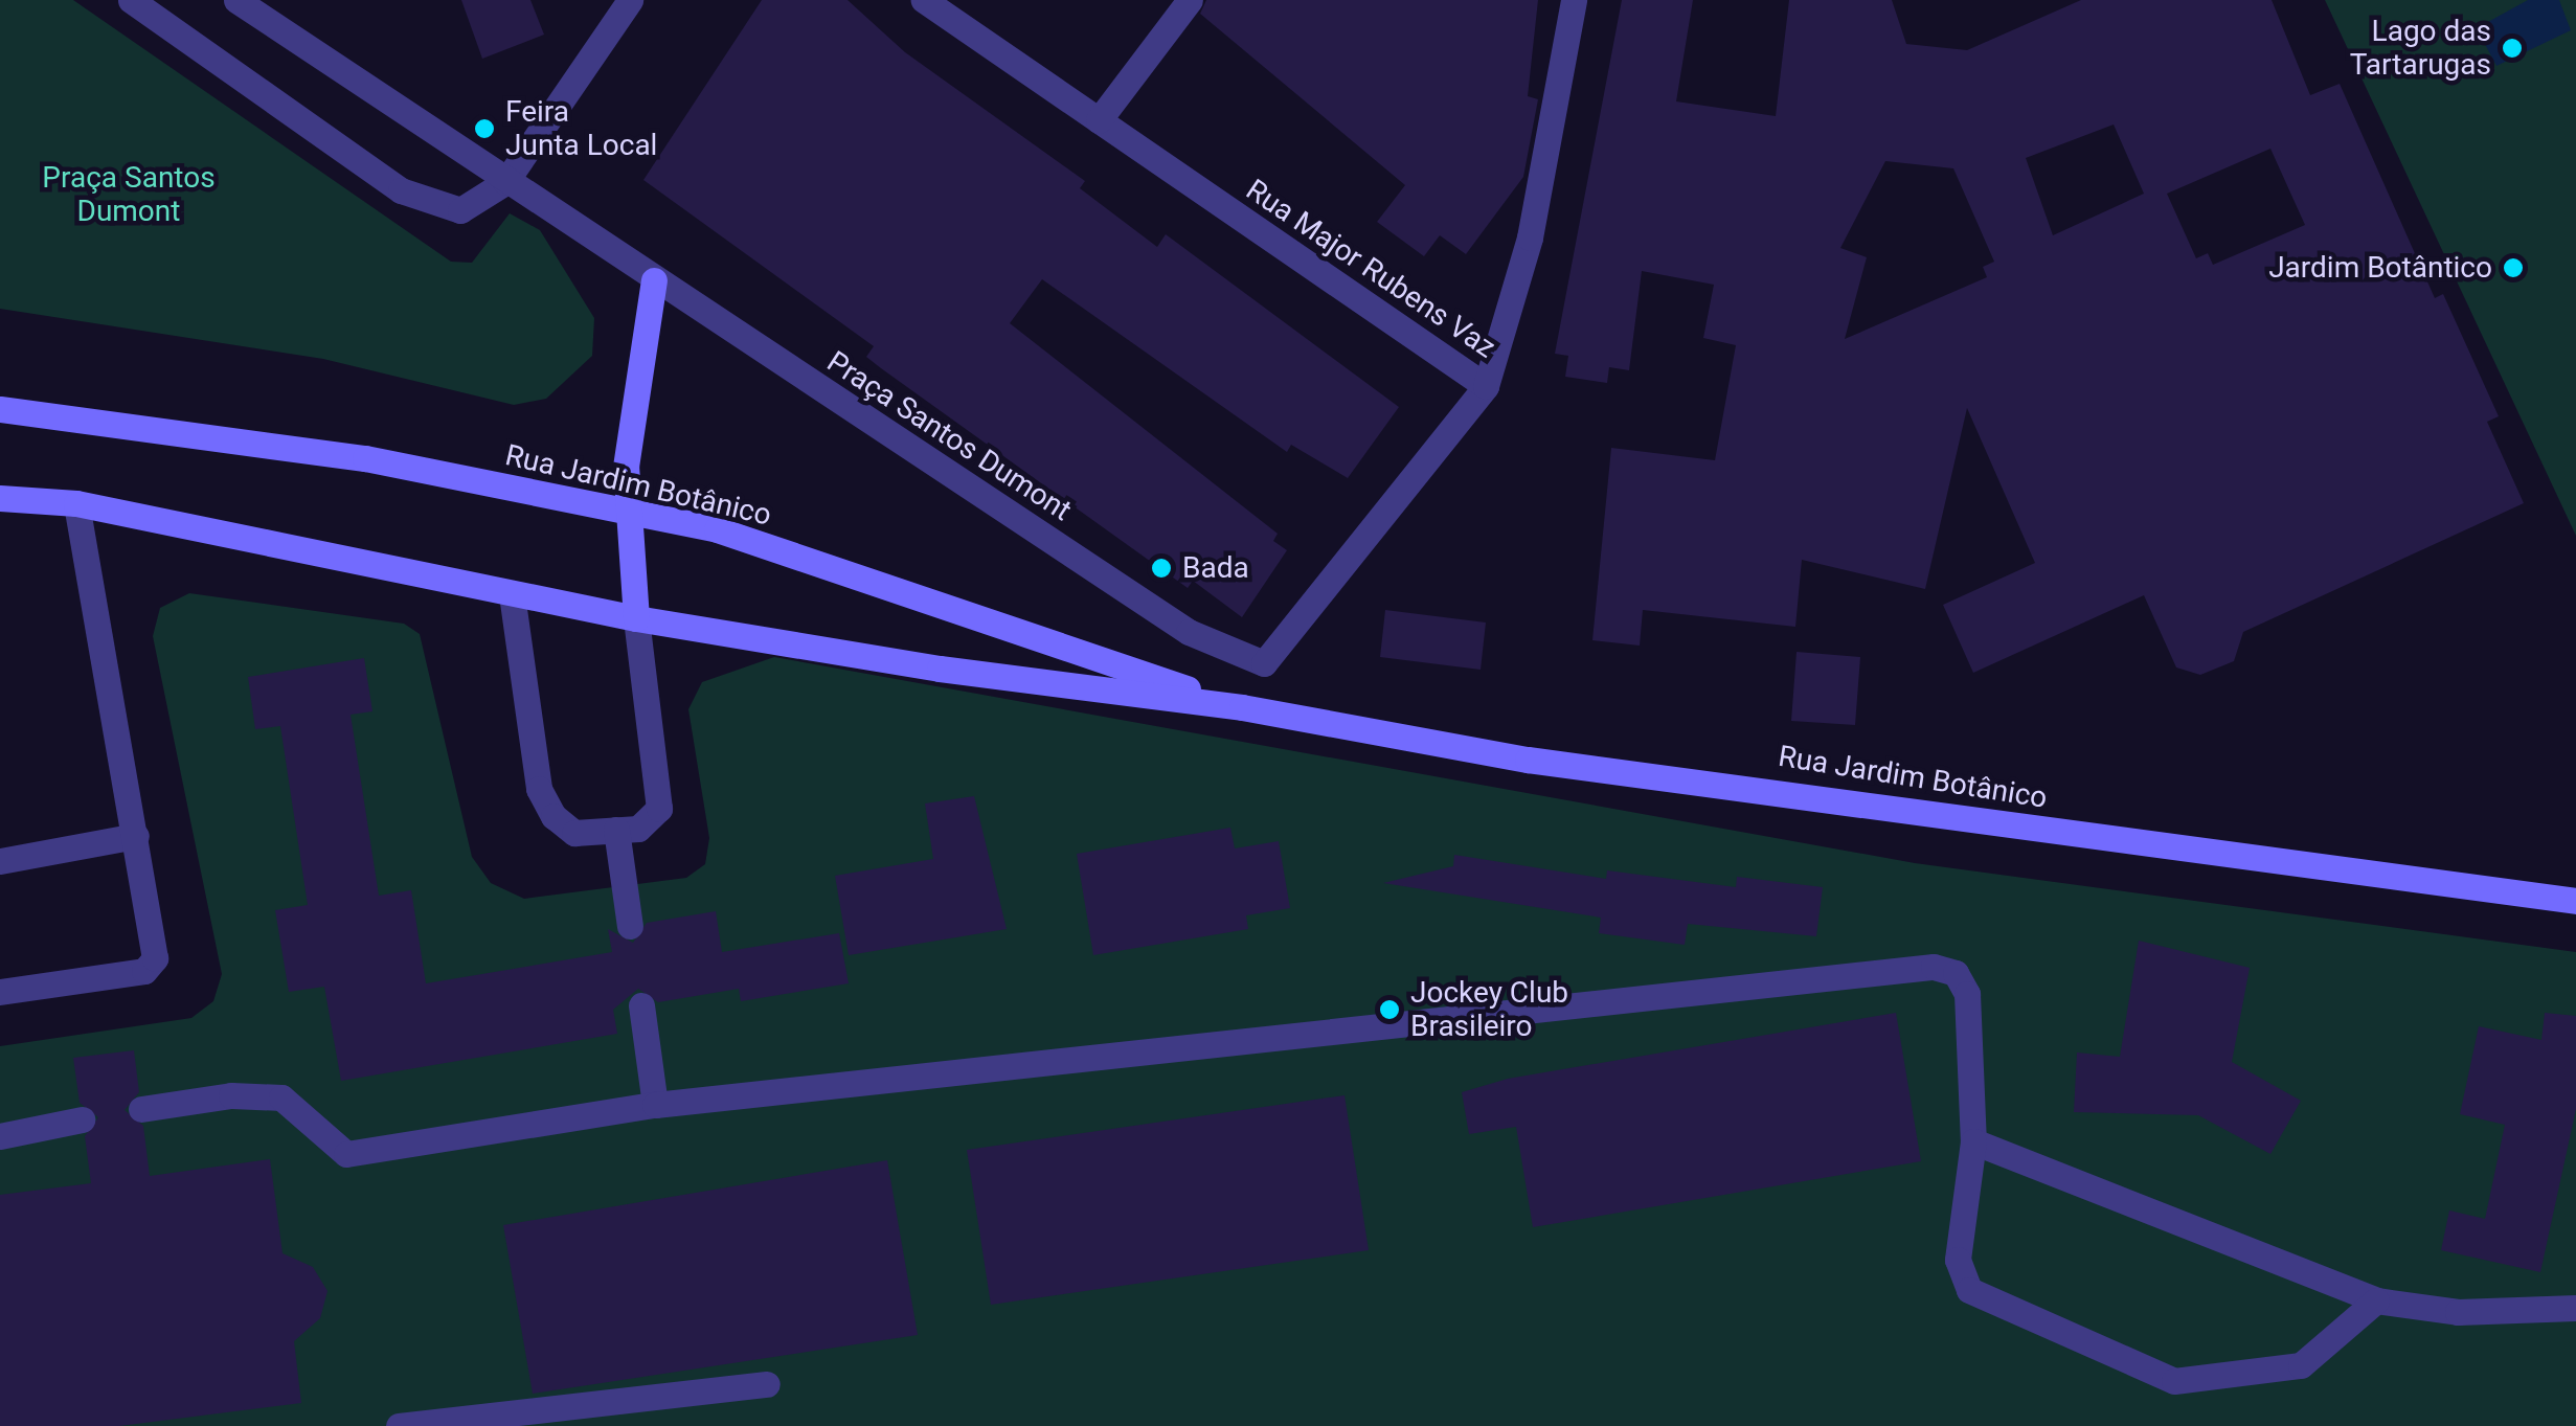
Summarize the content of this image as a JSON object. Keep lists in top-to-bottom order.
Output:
{
  "streets": {
    "main road": ["Rua Jardim Botânico"],
    "street": ["Rua Major Rubens Vaz", "Praça Santos Dumont"]
  },
  "crossings": [
    ["Rua Major Rubens Vaz", "Praça Santos Dumont"]
  ],
  "parks": ["Praça Santos Dumont"],
  "places": [
    "Lago das Tartarugas",
    "Feira Junta Local",
    "Jardim Botântico",
    "Bada",
    "Jockey Club Brasileiro"
  ]
}
